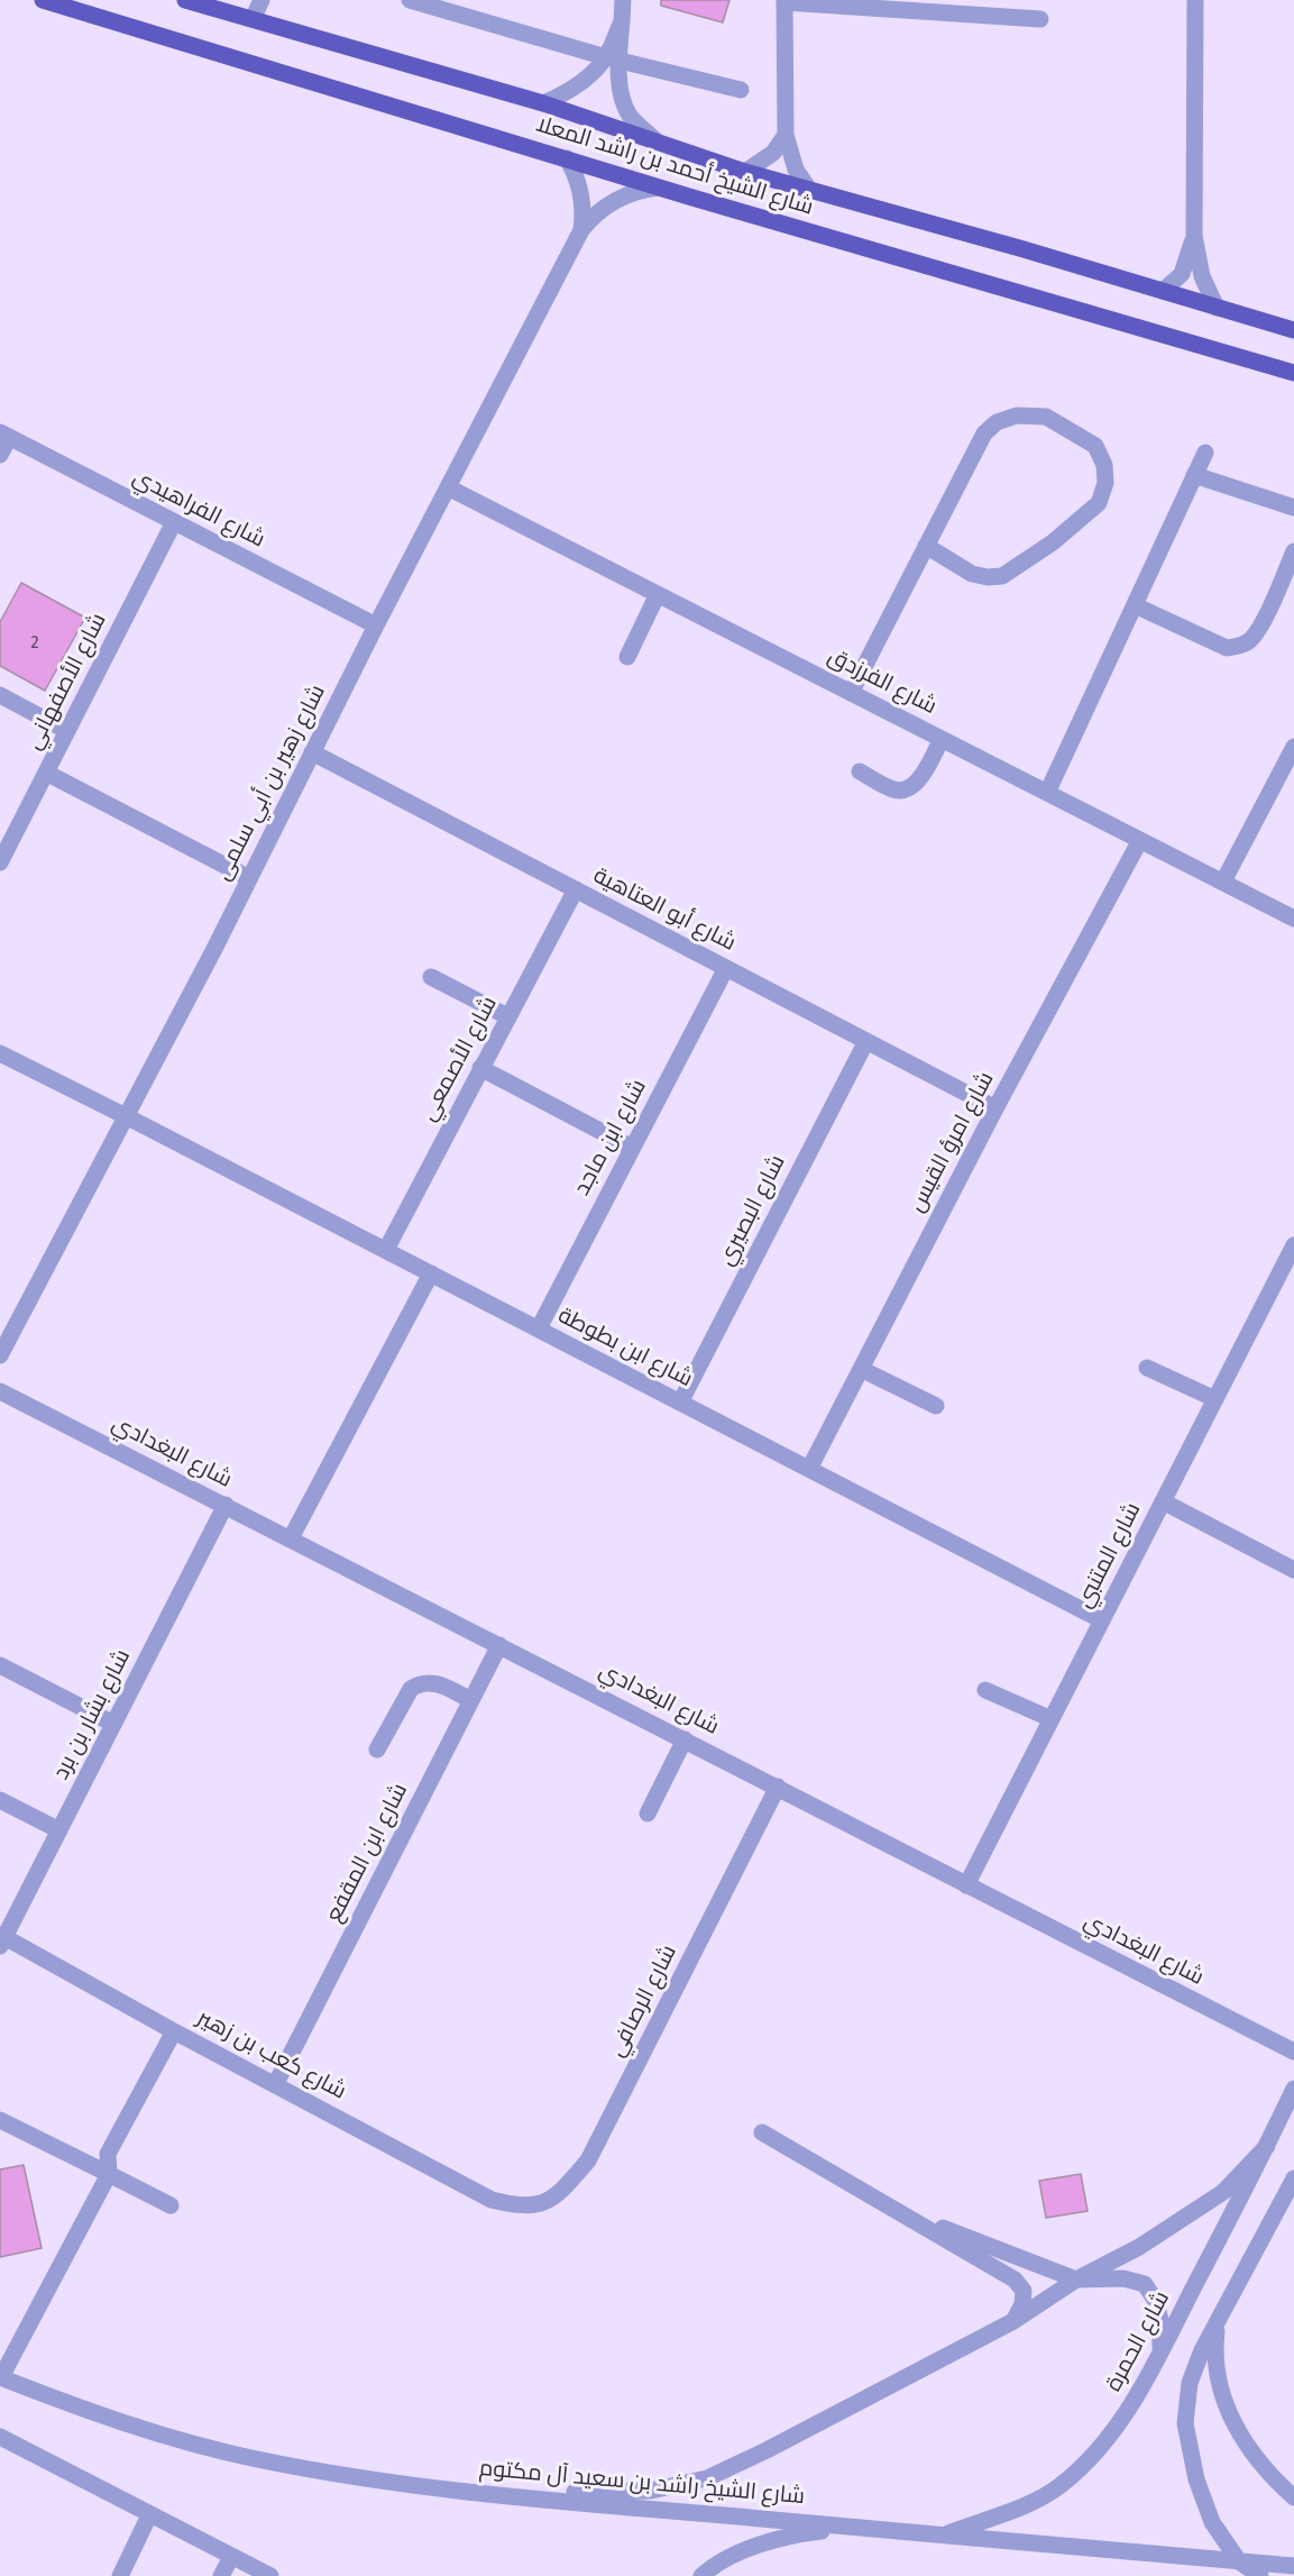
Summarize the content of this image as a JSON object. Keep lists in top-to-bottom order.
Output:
{
  "streets": {
    "main road": ["شارع الشيخ أحمد بن راشد المعلا"],
    "street": [
      "شارع الفراهيدي",
      "شارع الأصفهاني",
      "شارع الفرزدق",
      "شارع زهير بن أبي سلمى",
      "شارع أبو العتاهية",
      "شارع الأصمعي",
      "شارع ابن ماجد",
      "شارع امرؤ القيس",
      "شارع البصيري",
      "شارع ابن بطوطة",
      "شارع البغدادي",
      "شارع المتنبي",
      "شارع بشار بن برد",
      "شارع ابن المقفع",
      "شارع الرصافي",
      "شارع كعب بن زهير",
      "شارع الحمرة",
      "شارع الشيخ راشد بن سعيد آل مكتوم"
    ]
  },
  "crossings": [
    ["شارع الشيخ أحمد بن راشد المعلا", "شارع زهير بن أبي سلمى"],
    ["شارع الفراهيدي", "شارع الأصفهاني"],
    ["شارع الفراهيدي", "شارع زهير بن أبي سلمى"],
    ["شارع الفرزدق", "شارع زهير بن أبي سلمى"],
    ["شارع الفرزدق", "شارع امرؤ القيس"],
    ["شارع زهير بن أبي سلمى", "شارع أبو العتاهية"],
    ["شارع زهير بن أبي سلمى", "شارع ابن بطوطة"],
    ["شارع أبو العتاهية", "شارع الأصمعي"],
    ["شارع أبو العتاهية", "شارع ابن ماجد"],
    ["شارع أبو العتاهية", "شارع امرؤ القيس"],
    ["شارع أبو العتاهية", "شارع البصيري"],
    ["شارع الأصمعي", "شارع ابن بطوطة"],
    ["شارع ابن ماجد", "شارع ابن بطوطة"],
    ["شارع امرؤ القيس", "شارع ابن بطوطة"],
    ["شارع البصيري", "شارع ابن بطوطة"],
    ["شارع ابن بطوطة", "شارع المتنبي"],
    ["شارع البغدادي", "شارع المتنبي"],
    ["شارع البغدادي", "شارع بشار بن برد"],
    ["شارع البغدادي", "شارع ابن المقفع"],
    ["شارع البغدادي", "شارع الرصافي"],
    ["شارع بشار بن برد", "شارع كعب بن زهير"],
    ["شارع ابن المقفع", "شارع كعب بن زهير"],
    ["شارع الرصافي", "شارع كعب بن زهير"],
    ["شارع الحمرة", "شارع الشيخ راشد بن سعيد آل مكتوم"]
  ],
  "house_numbers": ["2"]
}
